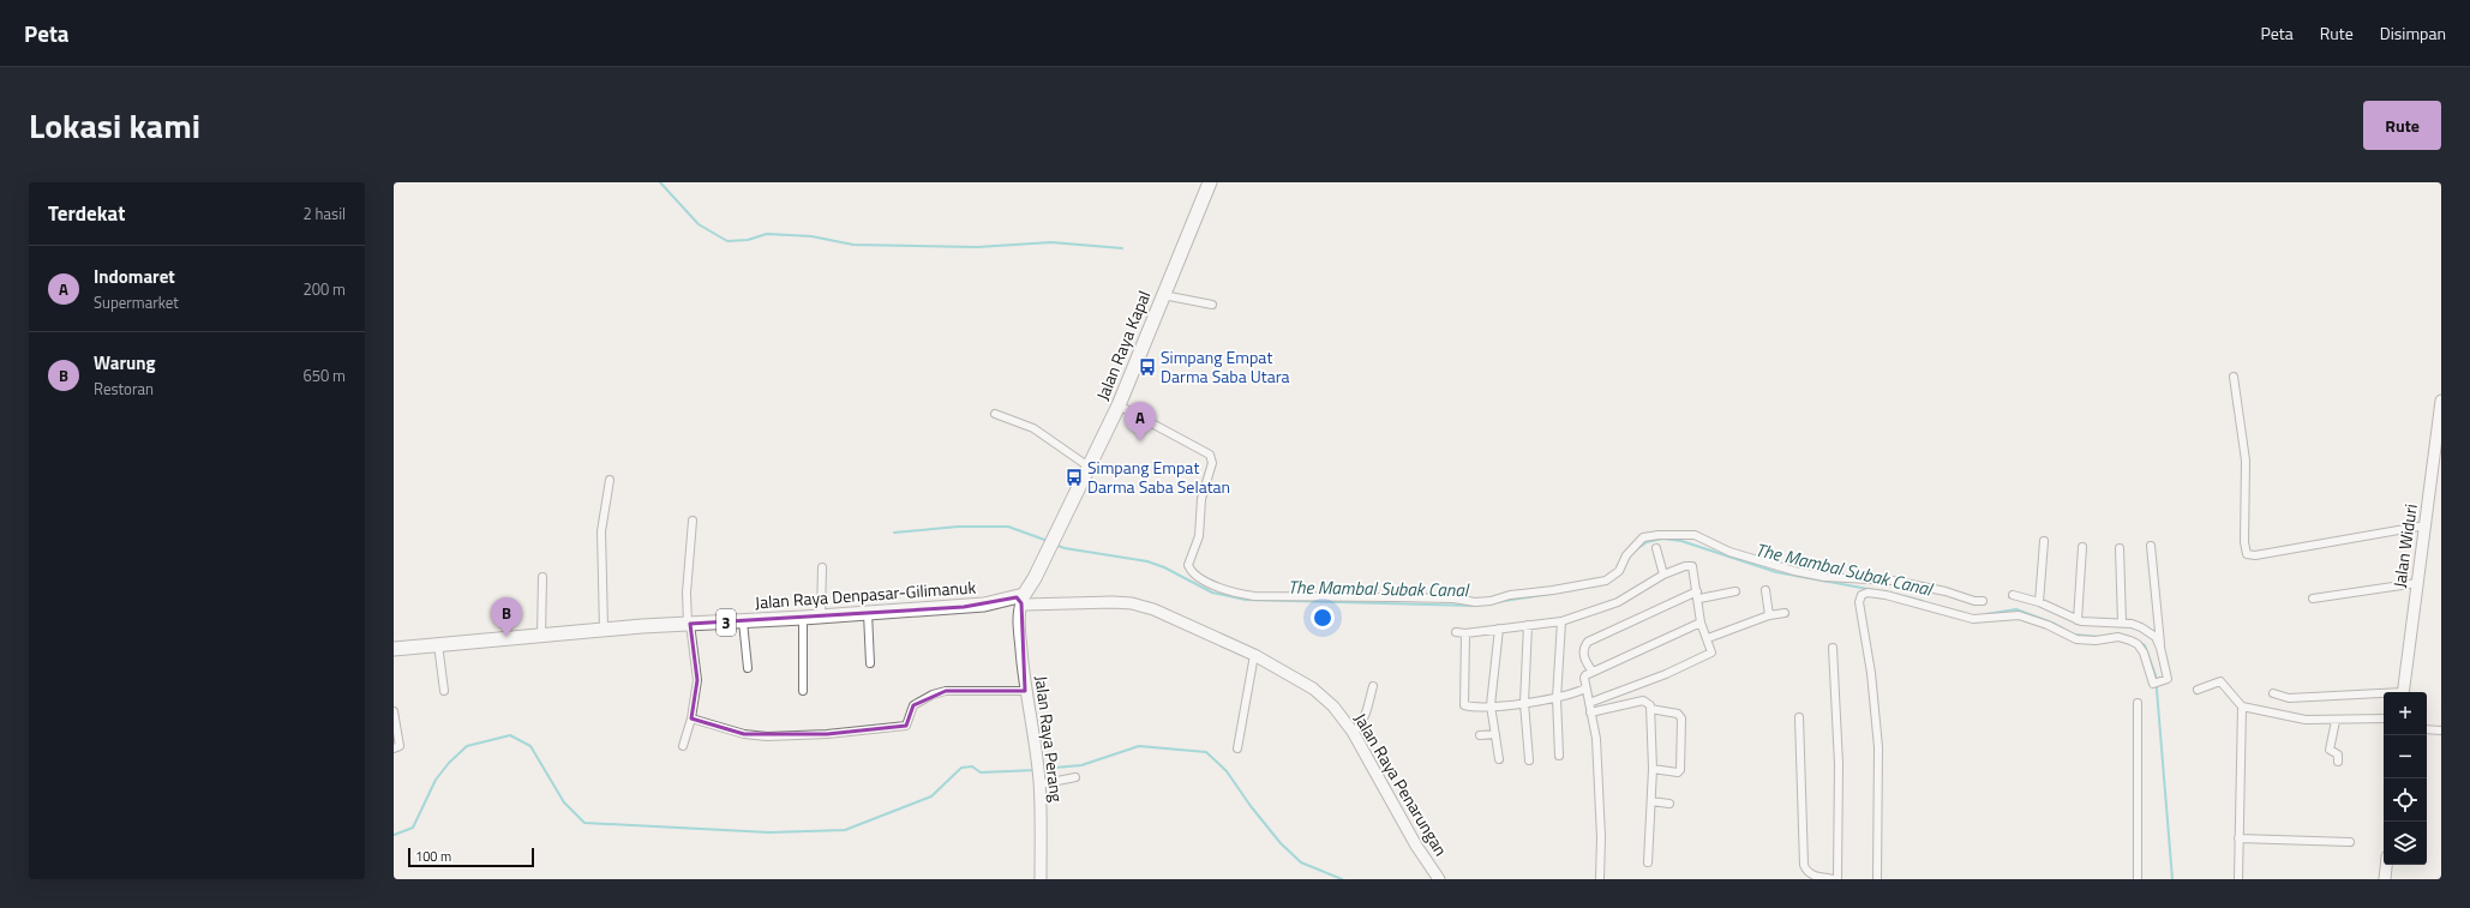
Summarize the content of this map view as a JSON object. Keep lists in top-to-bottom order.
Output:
{
  "streets": {
    "highway": ["Jalan Raya Kapal", "Jalan Raya Denpasar-Gilimanuk", "3"],
    "main road": ["Jalan Widuri", "Jalan Raya Perang", "Jalan Raya Penarungan"]
  },
  "crossings": [
    ["Jalan Raya Kapal", "Jalan Raya Denpasar-Gilimanuk"],
    ["Jalan Raya Kapal", "Jalan Raya Perang"],
    ["Jalan Raya Kapal", "Jalan Raya Penarungan"],
    ["Jalan Raya Denpasar-Gilimanuk", "Jalan Raya Perang"],
    ["Jalan Raya Denpasar-Gilimanuk", "Jalan Raya Penarungan"],
    ["Jalan Raya Perang", "Jalan Raya Penarungan"]
  ],
  "water": ["The Mambal Subak Canal"],
  "places": {
    "bus stop": ["Simpang Empat Darma Saba Utara", "Simpang Empat Darma Saba Selatan"]
  },
  "scale_bar": "100 m",
  "page": {
    "header": "Peta",
    "nav": ["Peta", "Rute", "Disimpan"],
    "title": "Lokasi kami",
    "buttons": "Rute",
    "heading": ["Terdekat", "2 hasil"],
    "list": [
      {
        "mark": "A",
        "name": "Indomaret",
        "note": "Supermarket",
        "value": "200 m"
      },
      {
        "mark": "B",
        "name": "Warung",
        "note": "Restoran",
        "value": "650 m"
      }
    ],
    "pins": ["A", "B"],
    "map_buttons": ["+", "−"],
    "scale": "100 m"
  }
}
